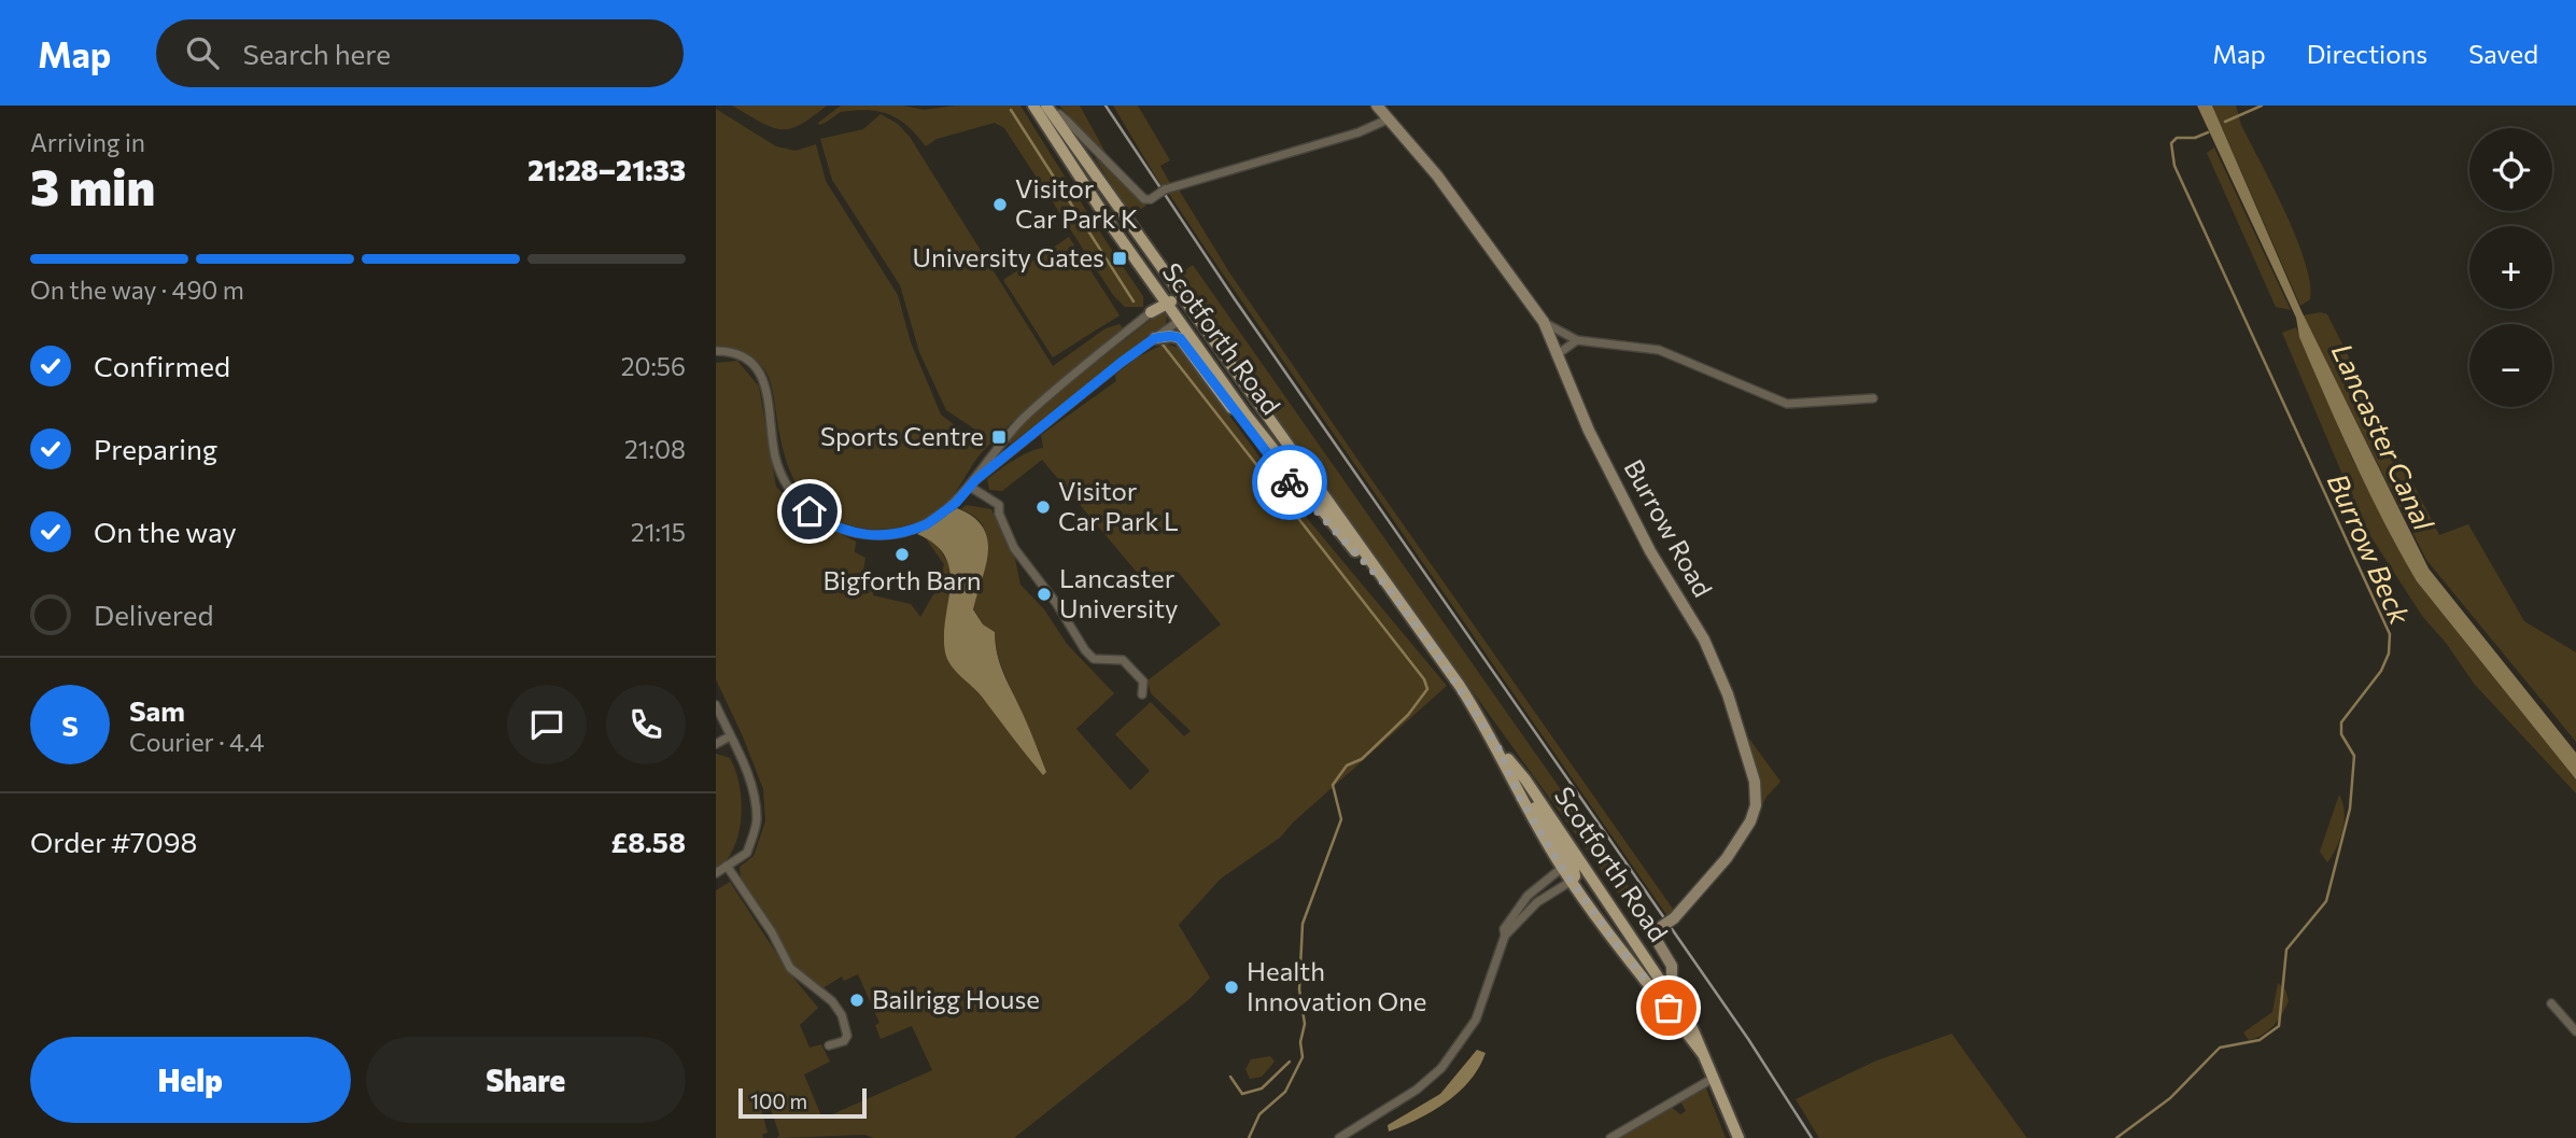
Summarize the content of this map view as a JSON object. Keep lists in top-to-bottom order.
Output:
{
  "streets": {
    "main road": ["Scotforth Road"],
    "street": ["Burrow Road"]
  },
  "crossings": [
    ["Scotforth Road", "Burrow Road"]
  ],
  "water": ["Lancaster Canal", "Burrow Beck"],
  "places": {
    "other": [
      "Visitor Car Park K",
      "Visitor Car Park L",
      "Bigforth Barn",
      "Lancaster University",
      "Health Innovation One",
      "Bailrigg House"
    ],
    "transit": ["University Gates", "Sports Centre"]
  },
  "scale_bar": "100 m",
  "page": {
    "header": "Map",
    "search": "Search here",
    "nav": ["Map", "Directions", "Saved"],
    "heading": ["3 min", "Arriving in", "21:28–21:33"],
    "panel": [
      "Sam",
      "Courier · 4.4",
      "Order #7098",
      "£8.58"
    ],
    "map_buttons": ["+", "−"],
    "bar": "On the way · 490 m",
    "list": [
      ["Confirmed", "20:56"],
      ["Preparing", "21:08"],
      ["On the way", "21:15"],
      "Delivered"
    ],
    "round": "S",
    "buttons": ["Help", "Share"],
    "scale": "100 m"
  }
}
